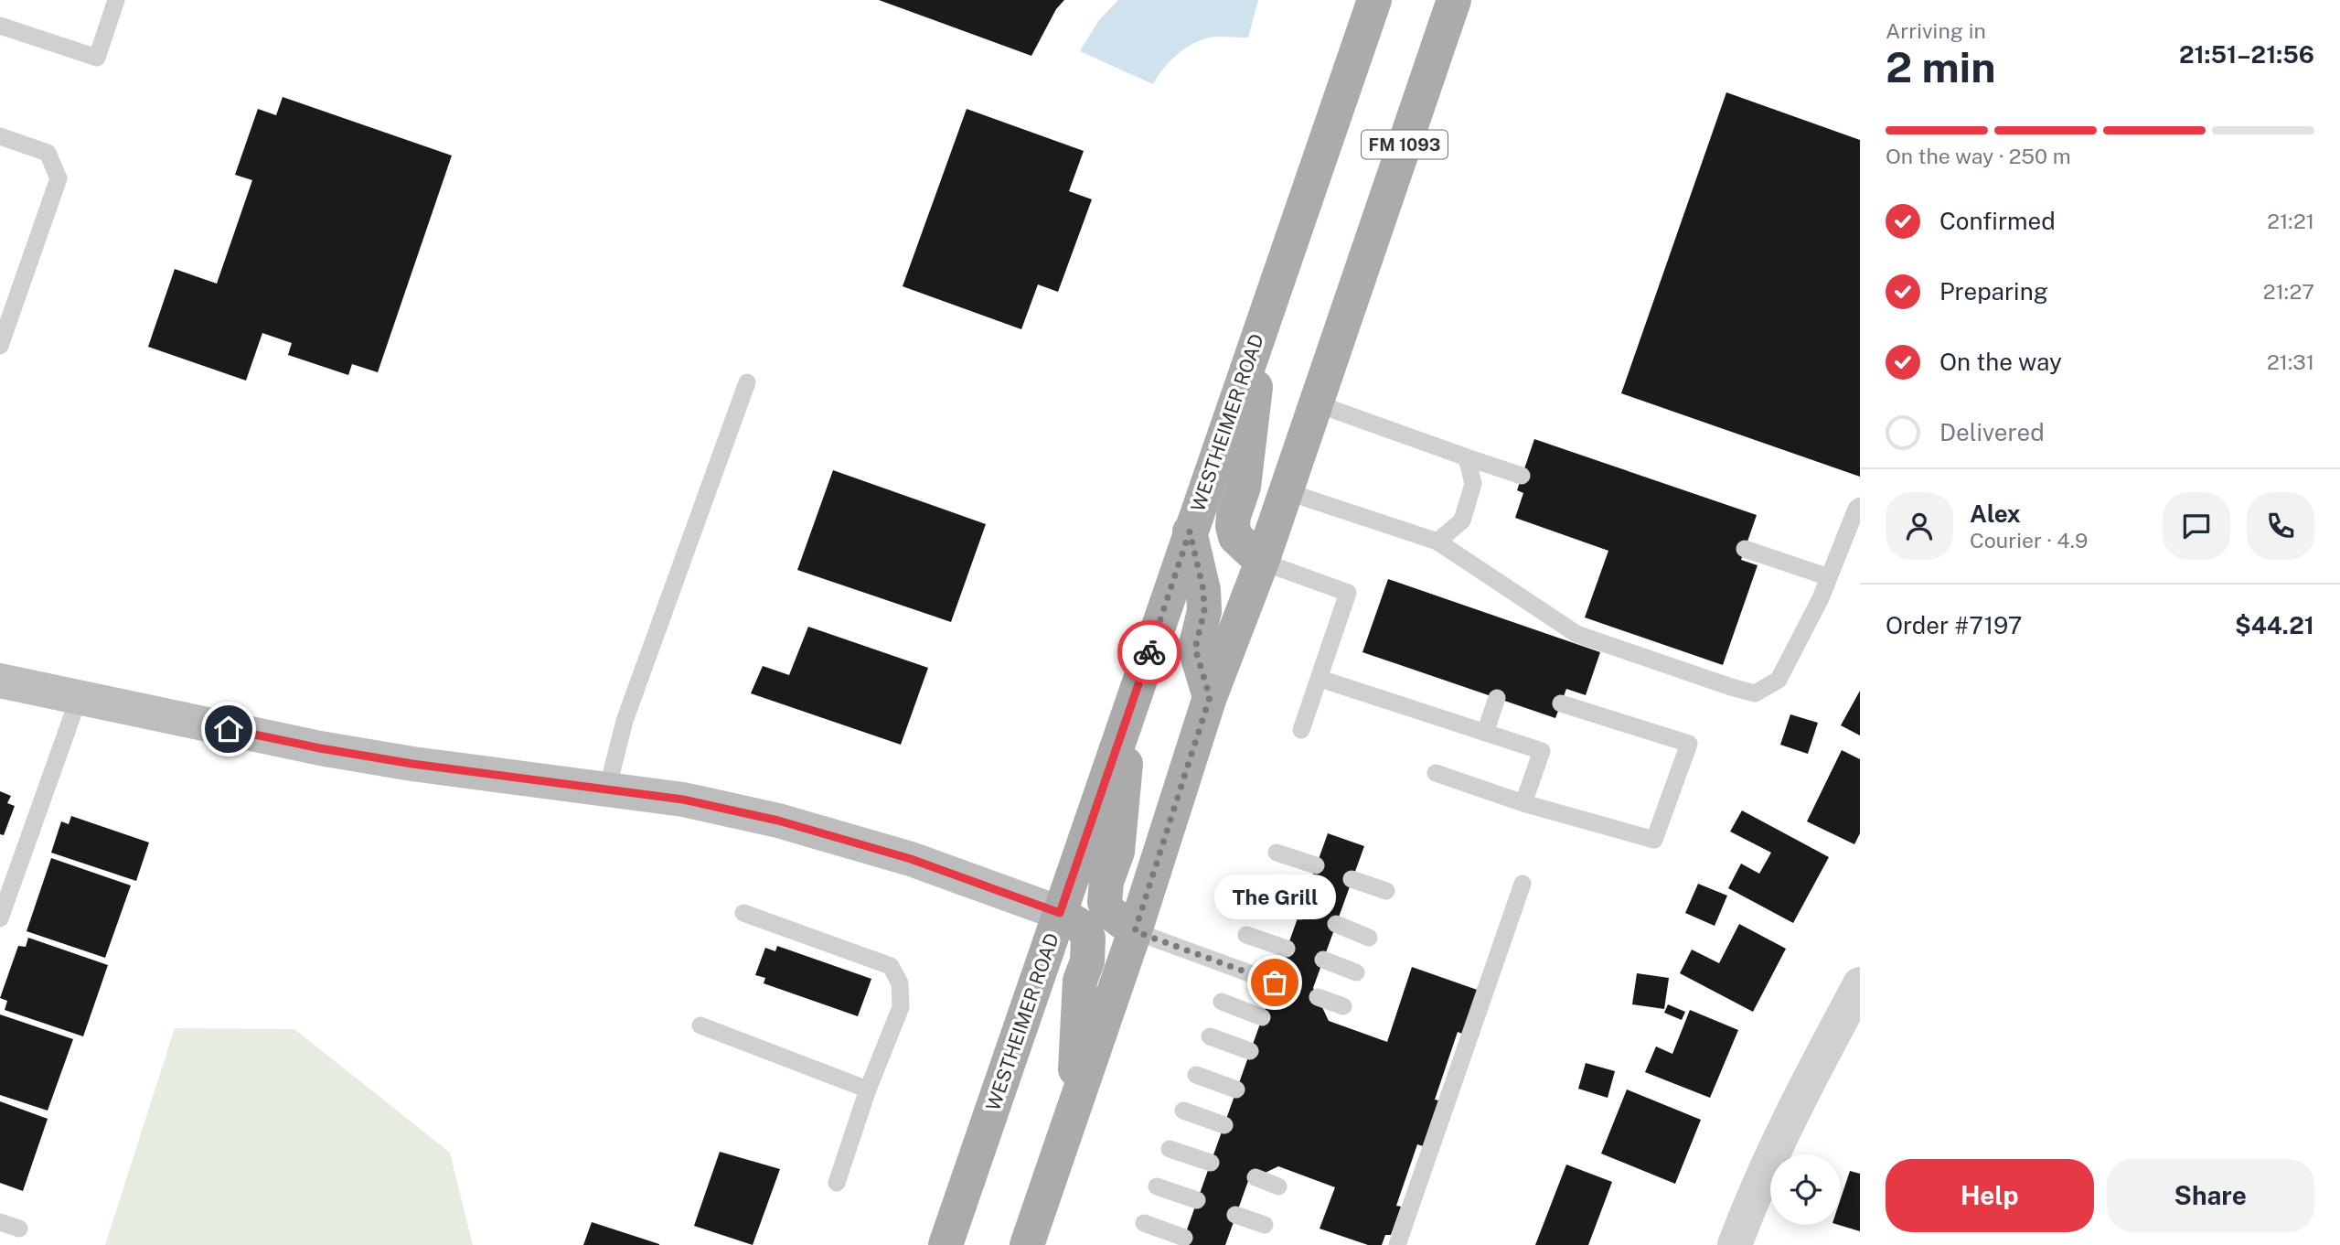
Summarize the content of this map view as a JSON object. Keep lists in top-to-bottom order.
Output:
{
  "streets": {
    "main road": ["FM 1093", "WESTHEIMER ROAD"]
  },
  "places": ["The Grill"],
  "page": {
    "heading": ["2 min", "Arriving in", "21:51–21:56"],
    "panel": [
      "Alex",
      "Courier · 4.9",
      "Order #7197",
      "$44.21"
    ],
    "bar": "On the way · 250 m",
    "list": [
      ["Confirmed", "21:21"],
      ["Preparing", "21:27"],
      ["On the way", "21:31"],
      "Delivered"
    ],
    "bubble": "The Grill",
    "buttons": ["Help", "Share"]
  }
}
